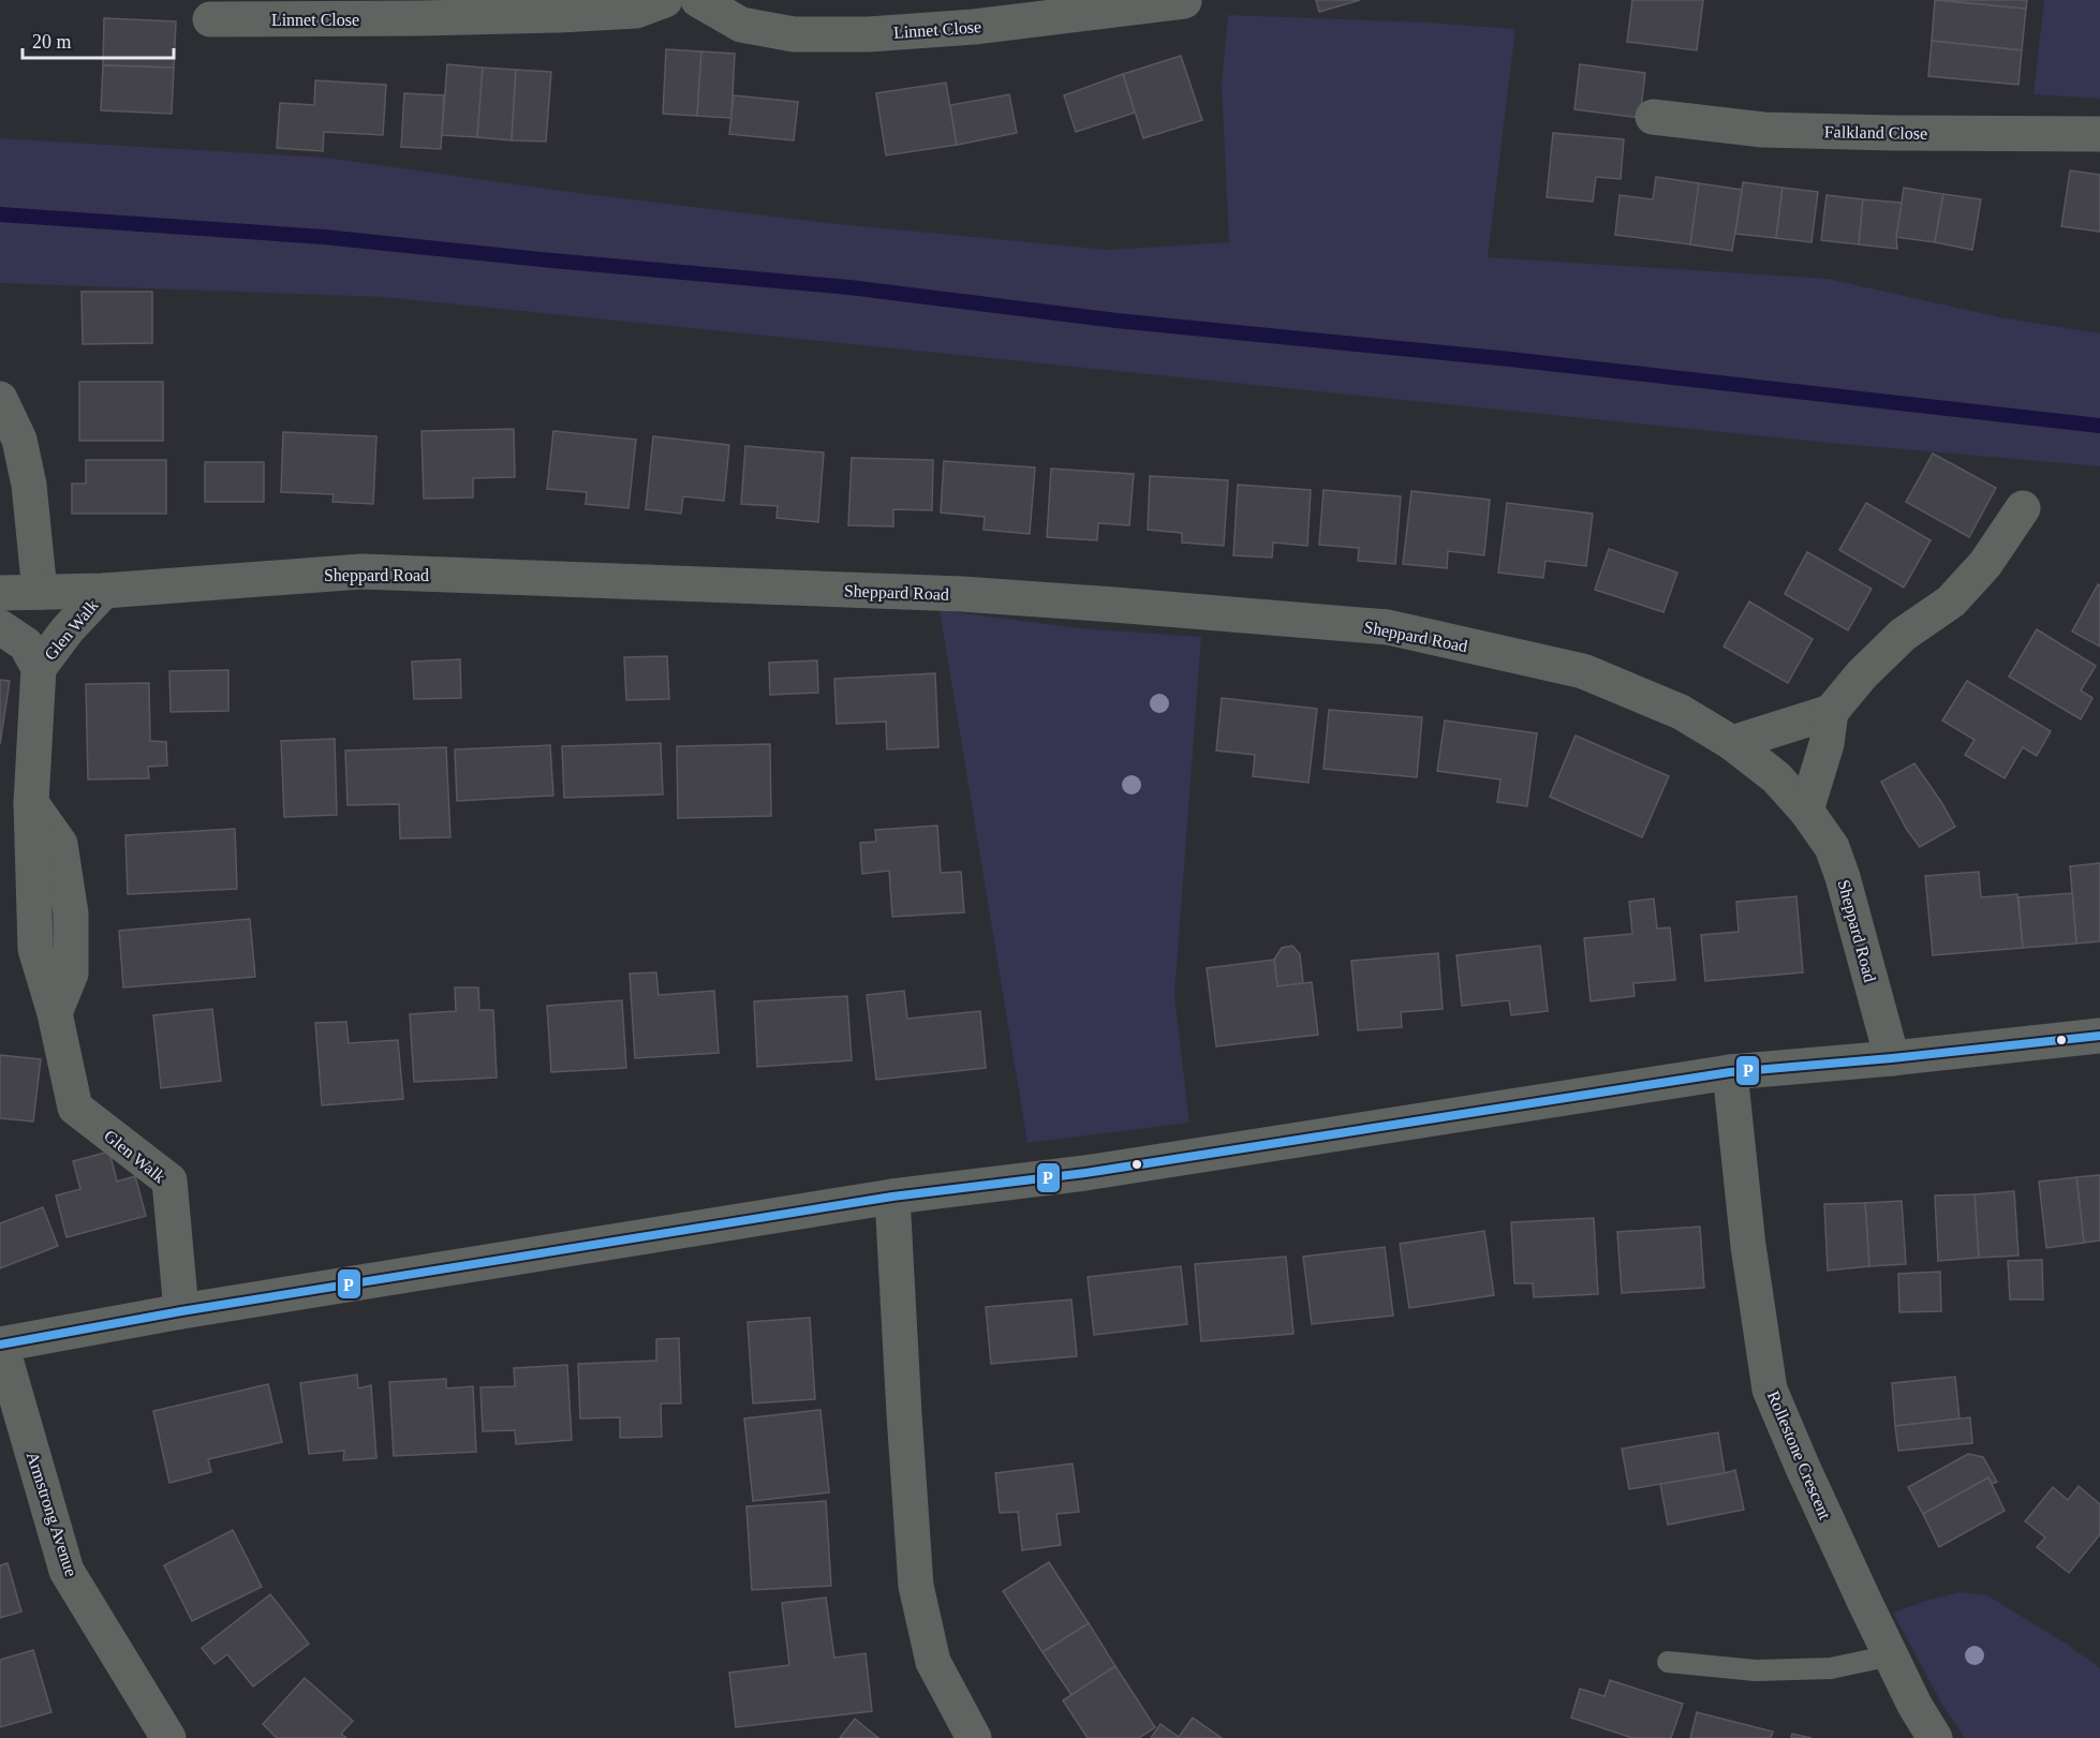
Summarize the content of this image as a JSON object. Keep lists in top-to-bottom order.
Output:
{
  "streets": {
    "street": [
      "Linnet Close",
      "Falkland Close",
      "Sheppard Road",
      "Glen Walk",
      "Rollestone Crescent",
      "Armstrong Avenue"
    ]
  },
  "crossings": [
    ["Sheppard Road", "Glen Walk"]
  ],
  "lines": ["transit line P"],
  "scale_bar": "20 m"
}
